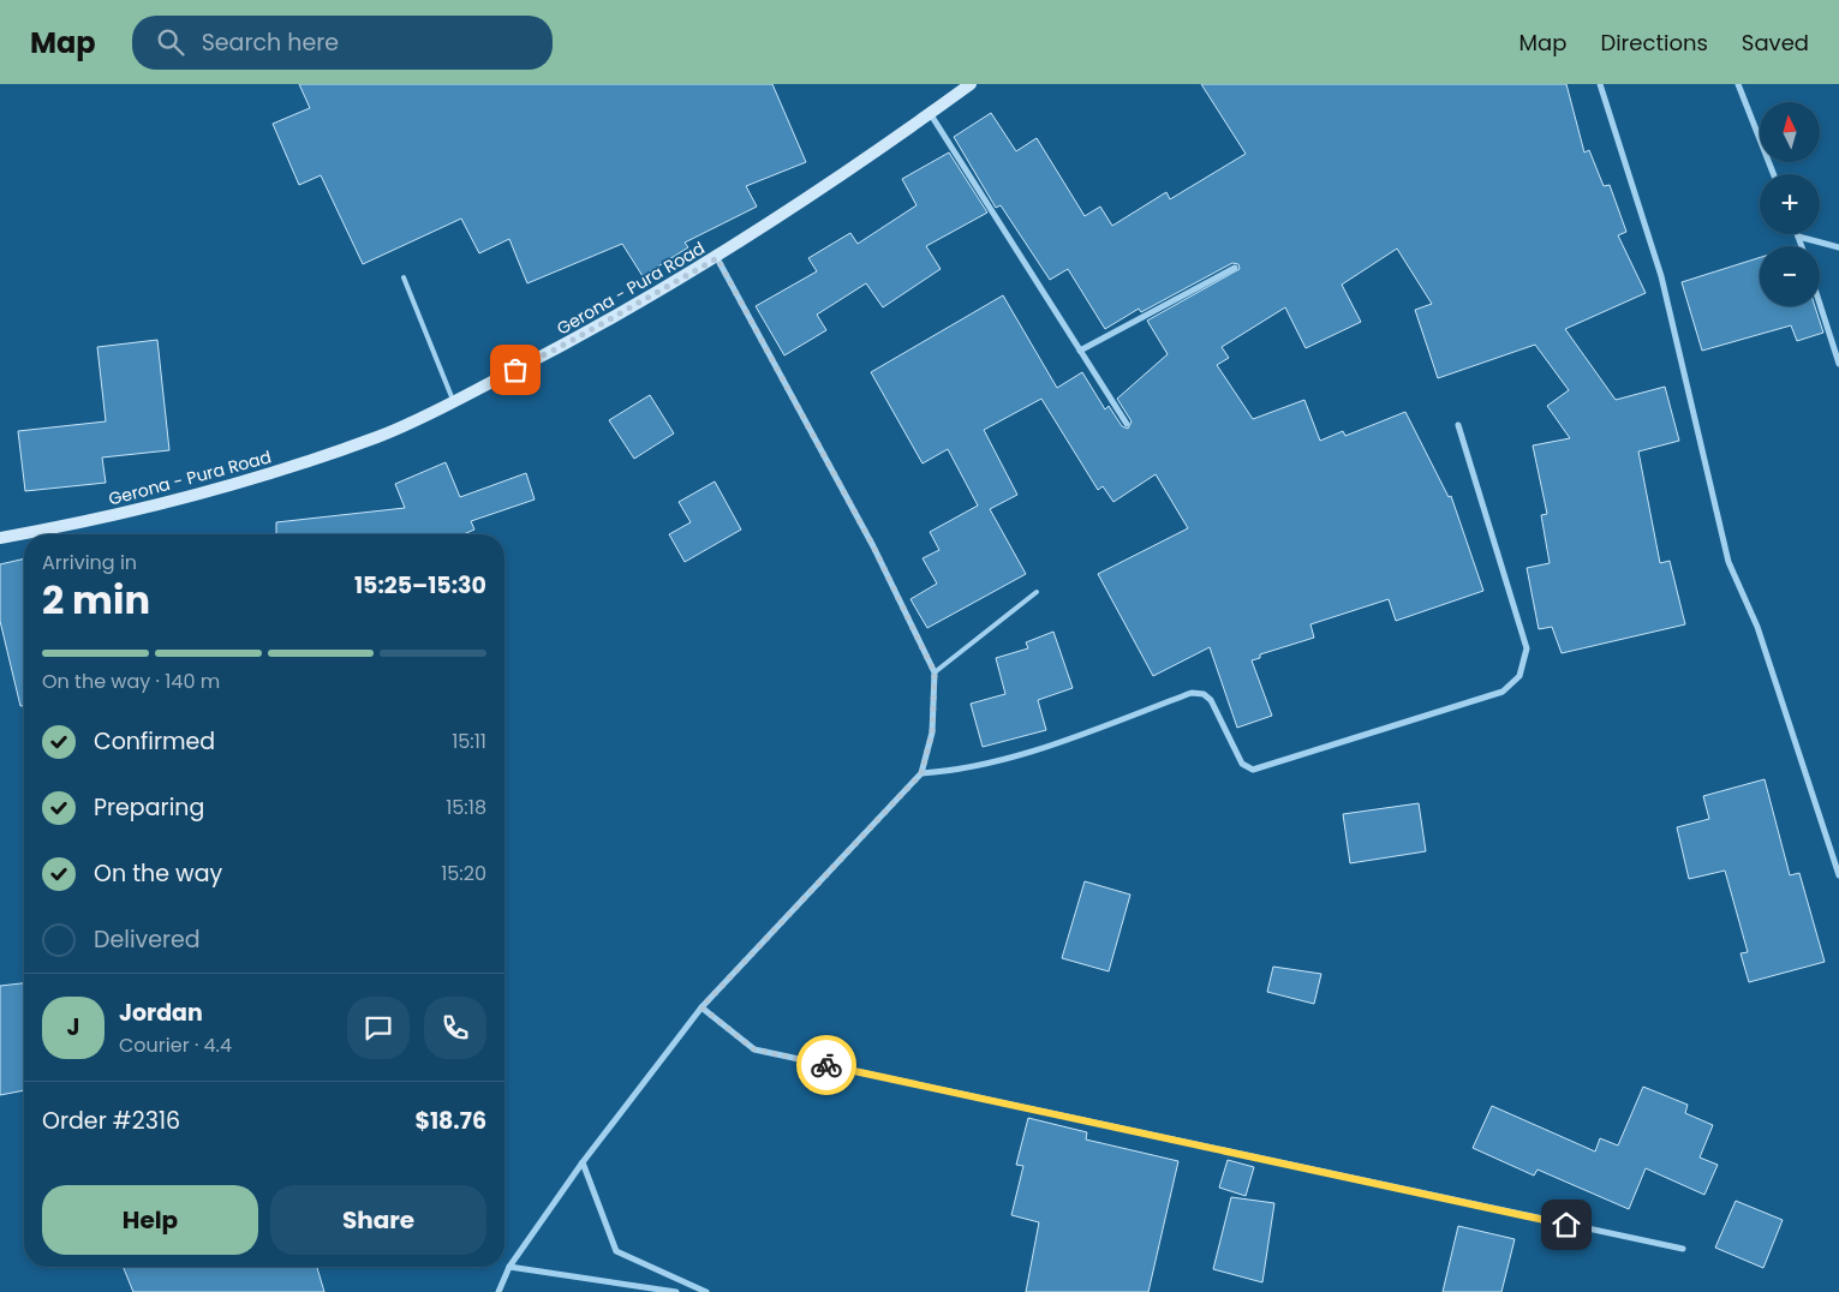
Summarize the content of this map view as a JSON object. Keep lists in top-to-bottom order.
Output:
{
  "streets": {
    "main road": ["Gerona - Pura Road"]
  },
  "north": "top",
  "page": {
    "header": "Map",
    "search": "Search here",
    "nav": ["Map", "Directions", "Saved"],
    "map_buttons": ["+", "−"],
    "heading": ["2 min", "Arriving in", "15:25–15:30"],
    "panel": [
      "Jordan",
      "Courier · 4.4",
      "Order #2316",
      "$18.76"
    ],
    "bar": "On the way · 140 m",
    "list": [
      ["Confirmed", "15:11"],
      ["Preparing", "15:18"],
      ["On the way", "15:20"],
      "Delivered"
    ],
    "round": "J",
    "buttons": ["Help", "Share"]
  }
}
